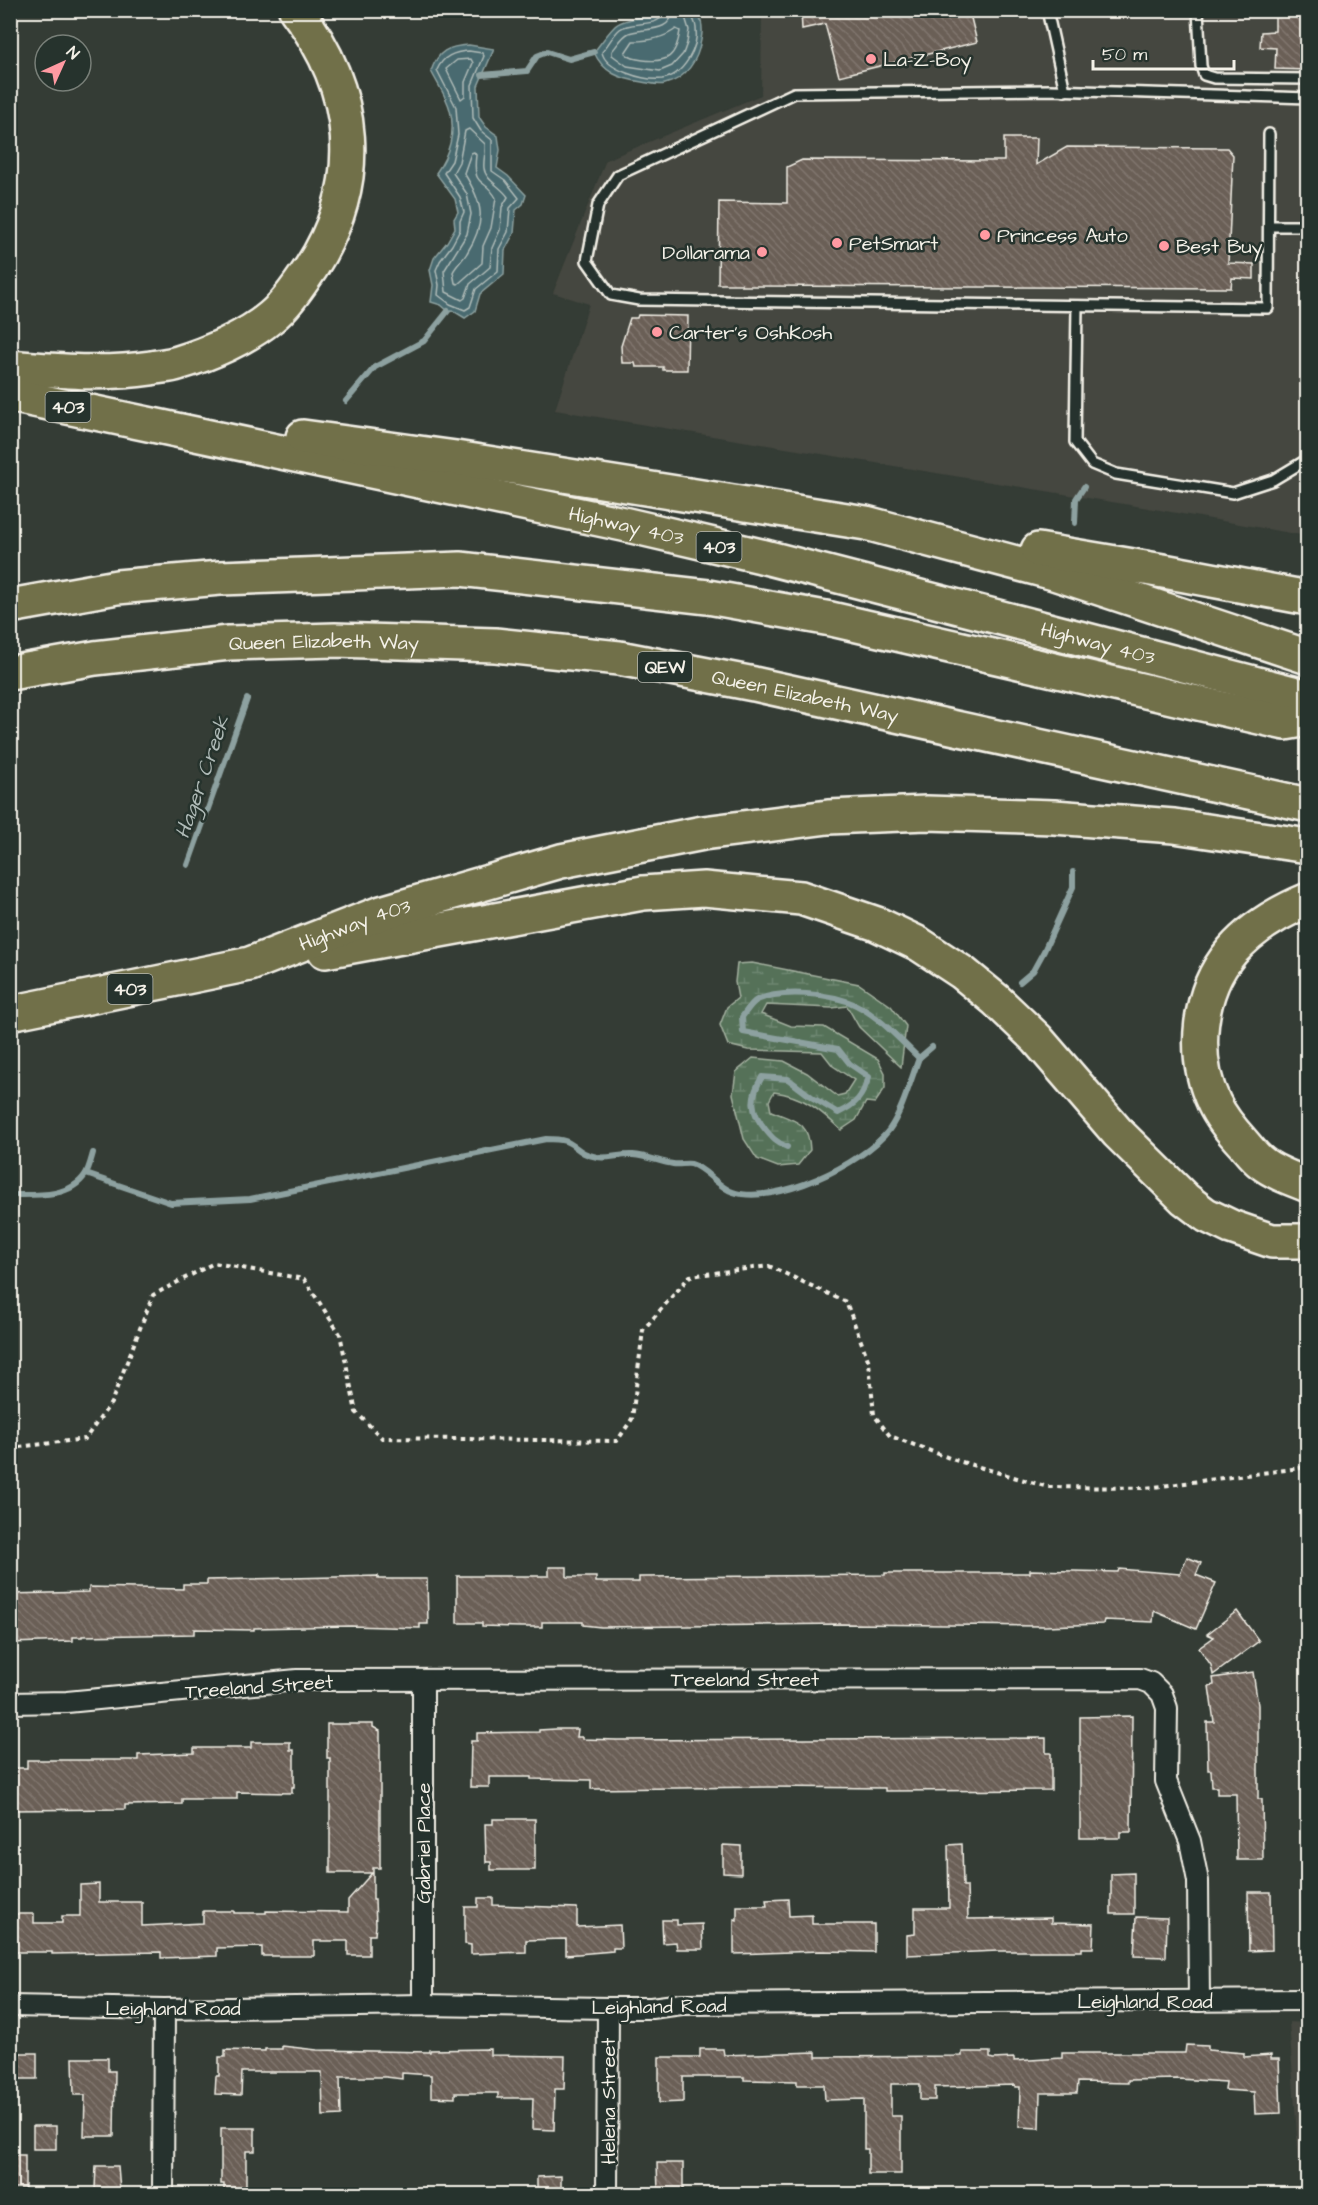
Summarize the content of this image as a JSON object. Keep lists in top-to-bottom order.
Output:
{
  "streets": {
    "highway": [
      "403",
      "Highway 403",
      "Queen Elizabeth Way",
      "QEW"
    ],
    "street": [
      "Treeland Street",
      "Gabriel Place",
      "Leighland Road",
      "Helena Street"
    ]
  },
  "crossings": [
    ["Treeland Street", "Gabriel Place"],
    ["Treeland Street", "Leighland Road"],
    ["Gabriel Place", "Leighland Road"],
    ["Leighland Road", "Helena Street"]
  ],
  "water": ["Hager Creek"],
  "places": [
    "La-Z-Boy",
    "Princess Auto",
    "PetSmart",
    "Best Buy",
    "Dollarama",
    "Carter's OshKosh"
  ],
  "scale_bar": "50 m",
  "north": "top right"
}
